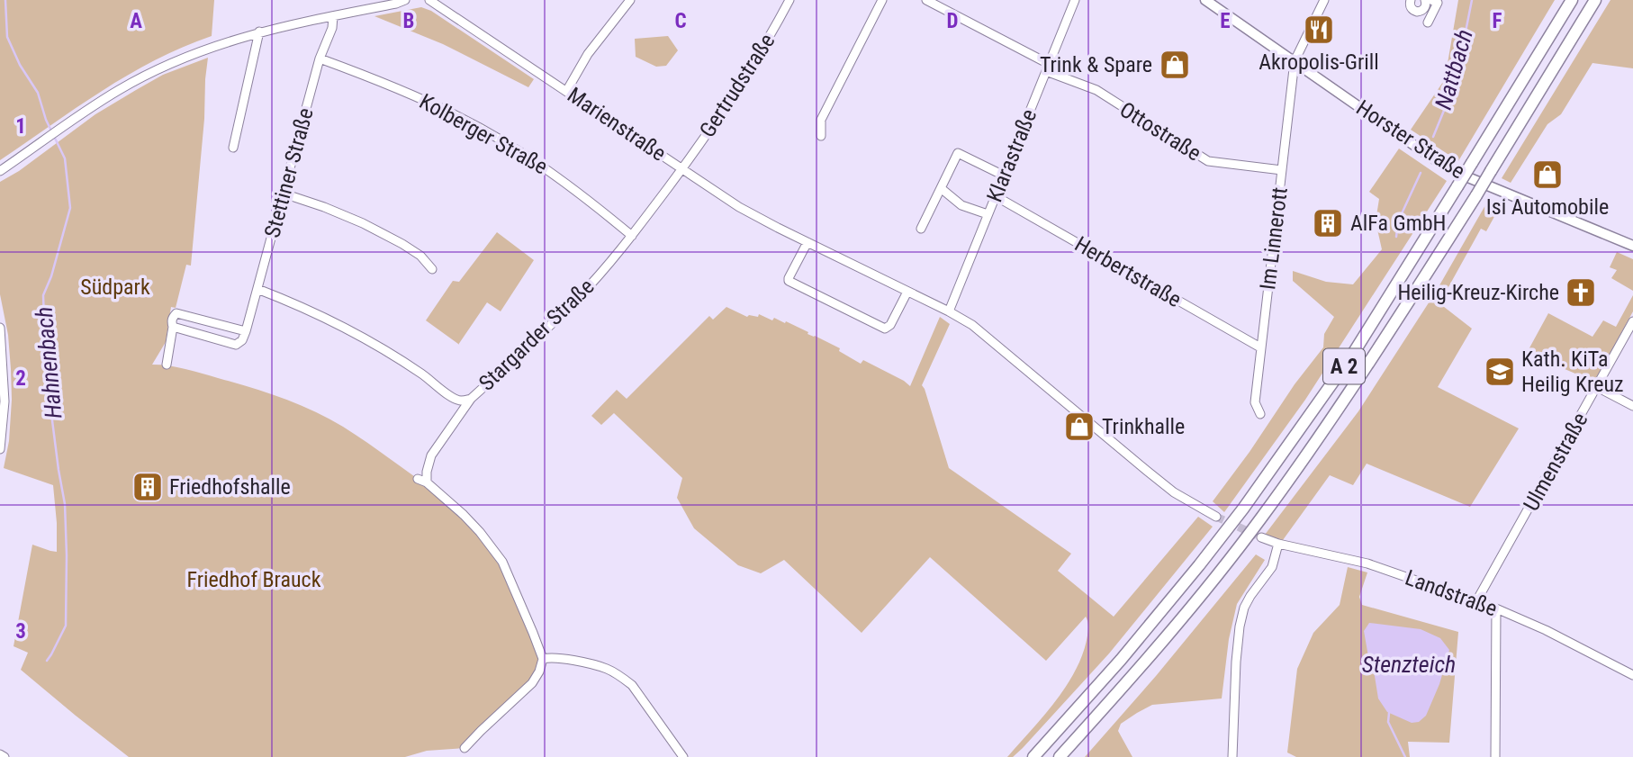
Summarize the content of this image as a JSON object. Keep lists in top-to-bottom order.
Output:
{
  "streets": {
    "highway": ["A 2"],
    "main road": ["Horster Straße"],
    "street": [
      "Gertrudstraße",
      "Marienstraße",
      "Ottostraße",
      "Kolberger Straße",
      "Klarastraße",
      "Stettiner Straße",
      "Im Linnerott",
      "Herbertstraße",
      "Stargarder Straße",
      "Ulmenstraße",
      "Landstraße"
    ]
  },
  "crossings": [
    ["Gertrudstraße", "Marienstraße"],
    ["Gertrudstraße", "Stargarder Straße"],
    ["Marienstraße", "Klarastraße"],
    ["Marienstraße", "Stargarder Straße"],
    ["Ottostraße", "Klarastraße"],
    ["Ottostraße", "Im Linnerott"],
    ["Kolberger Straße", "Stettiner Straße"],
    ["Kolberger Straße", "Stargarder Straße"],
    ["Horster Straße", "Im Linnerott"],
    ["Klarastraße", "Herbertstraße"],
    ["Stettiner Straße", "Stargarder Straße"],
    ["Im Linnerott", "Herbertstraße"],
    ["Ulmenstraße", "Landstraße"]
  ],
  "water": ["Nattbach", "Hahnenbach", "Stenzteich"],
  "parks": ["Südpark", "Friedhof Brauck"],
  "places": {
    "restaurant": ["Akropolis-Grill"],
    "shop": ["Trink & Spare", "Isi Automobile", "Trinkhalle"],
    "building": ["AlFa GmbH", "Friedhofshalle"],
    "church": ["Heilig-Kreuz-Kirche"],
    "school or university": ["Kath. KiTa Heilig Kreuz"]
  },
  "grid": {
    "columns": [
      "A",
      "B",
      "C",
      "D",
      "E",
      "F"
    ],
    "rows": ["1", "2", "3"]
  }
}
